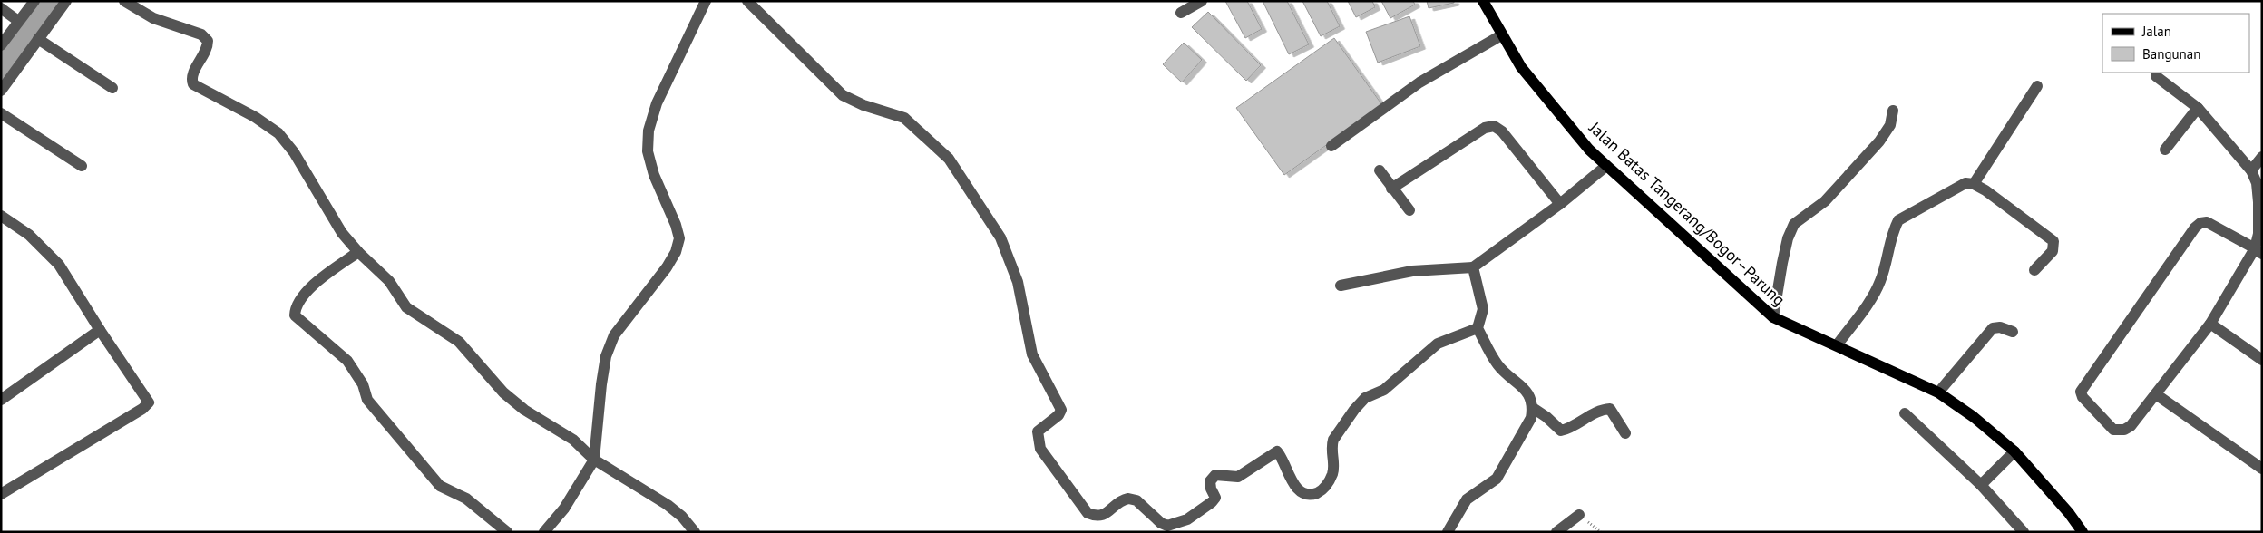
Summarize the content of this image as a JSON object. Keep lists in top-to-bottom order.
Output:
{
  "streets": {
    "main road": ["Jalan Batas Tangerang/Bogor–Parung"]
  },
  "legend": ["Jalan", "Bangunan"]
}
